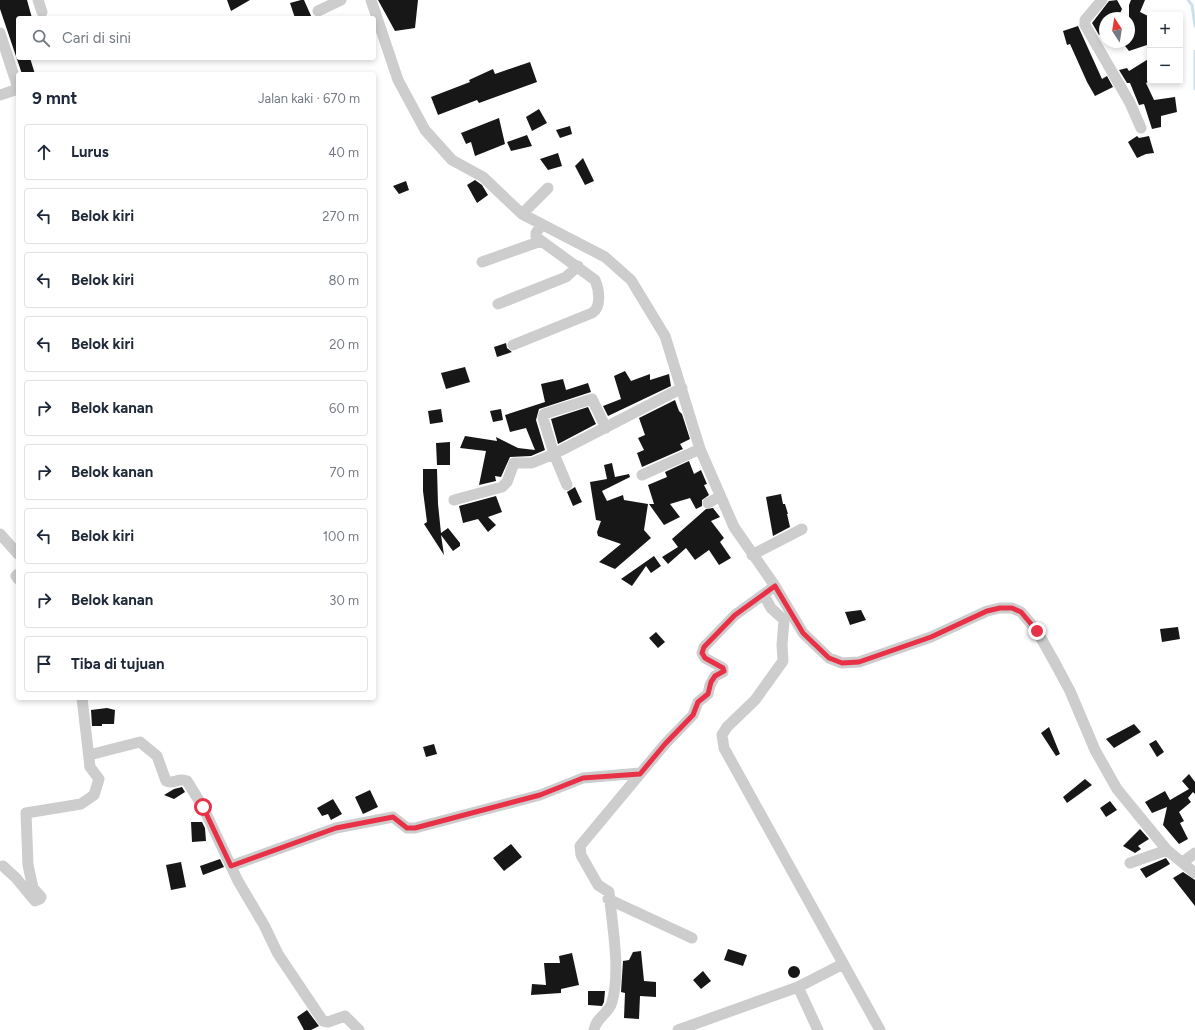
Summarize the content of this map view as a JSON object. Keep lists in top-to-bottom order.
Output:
{
  "north": "top",
  "page": {
    "map_buttons": ["+", "−"],
    "search": "Cari di sini",
    "heading": ["9 mnt", "Jalan kaki · 670 m"],
    "list": [
      ["Lurus", "40 m"],
      ["Belok kiri", "270 m"],
      ["Belok kiri", "80 m"],
      ["Belok kiri", "20 m"],
      ["Belok kanan", "60 m"],
      ["Belok kanan", "70 m"],
      ["Belok kiri", "100 m"],
      ["Belok kanan", "30 m"],
      "Tiba di tujuan"
    ]
  }
}
